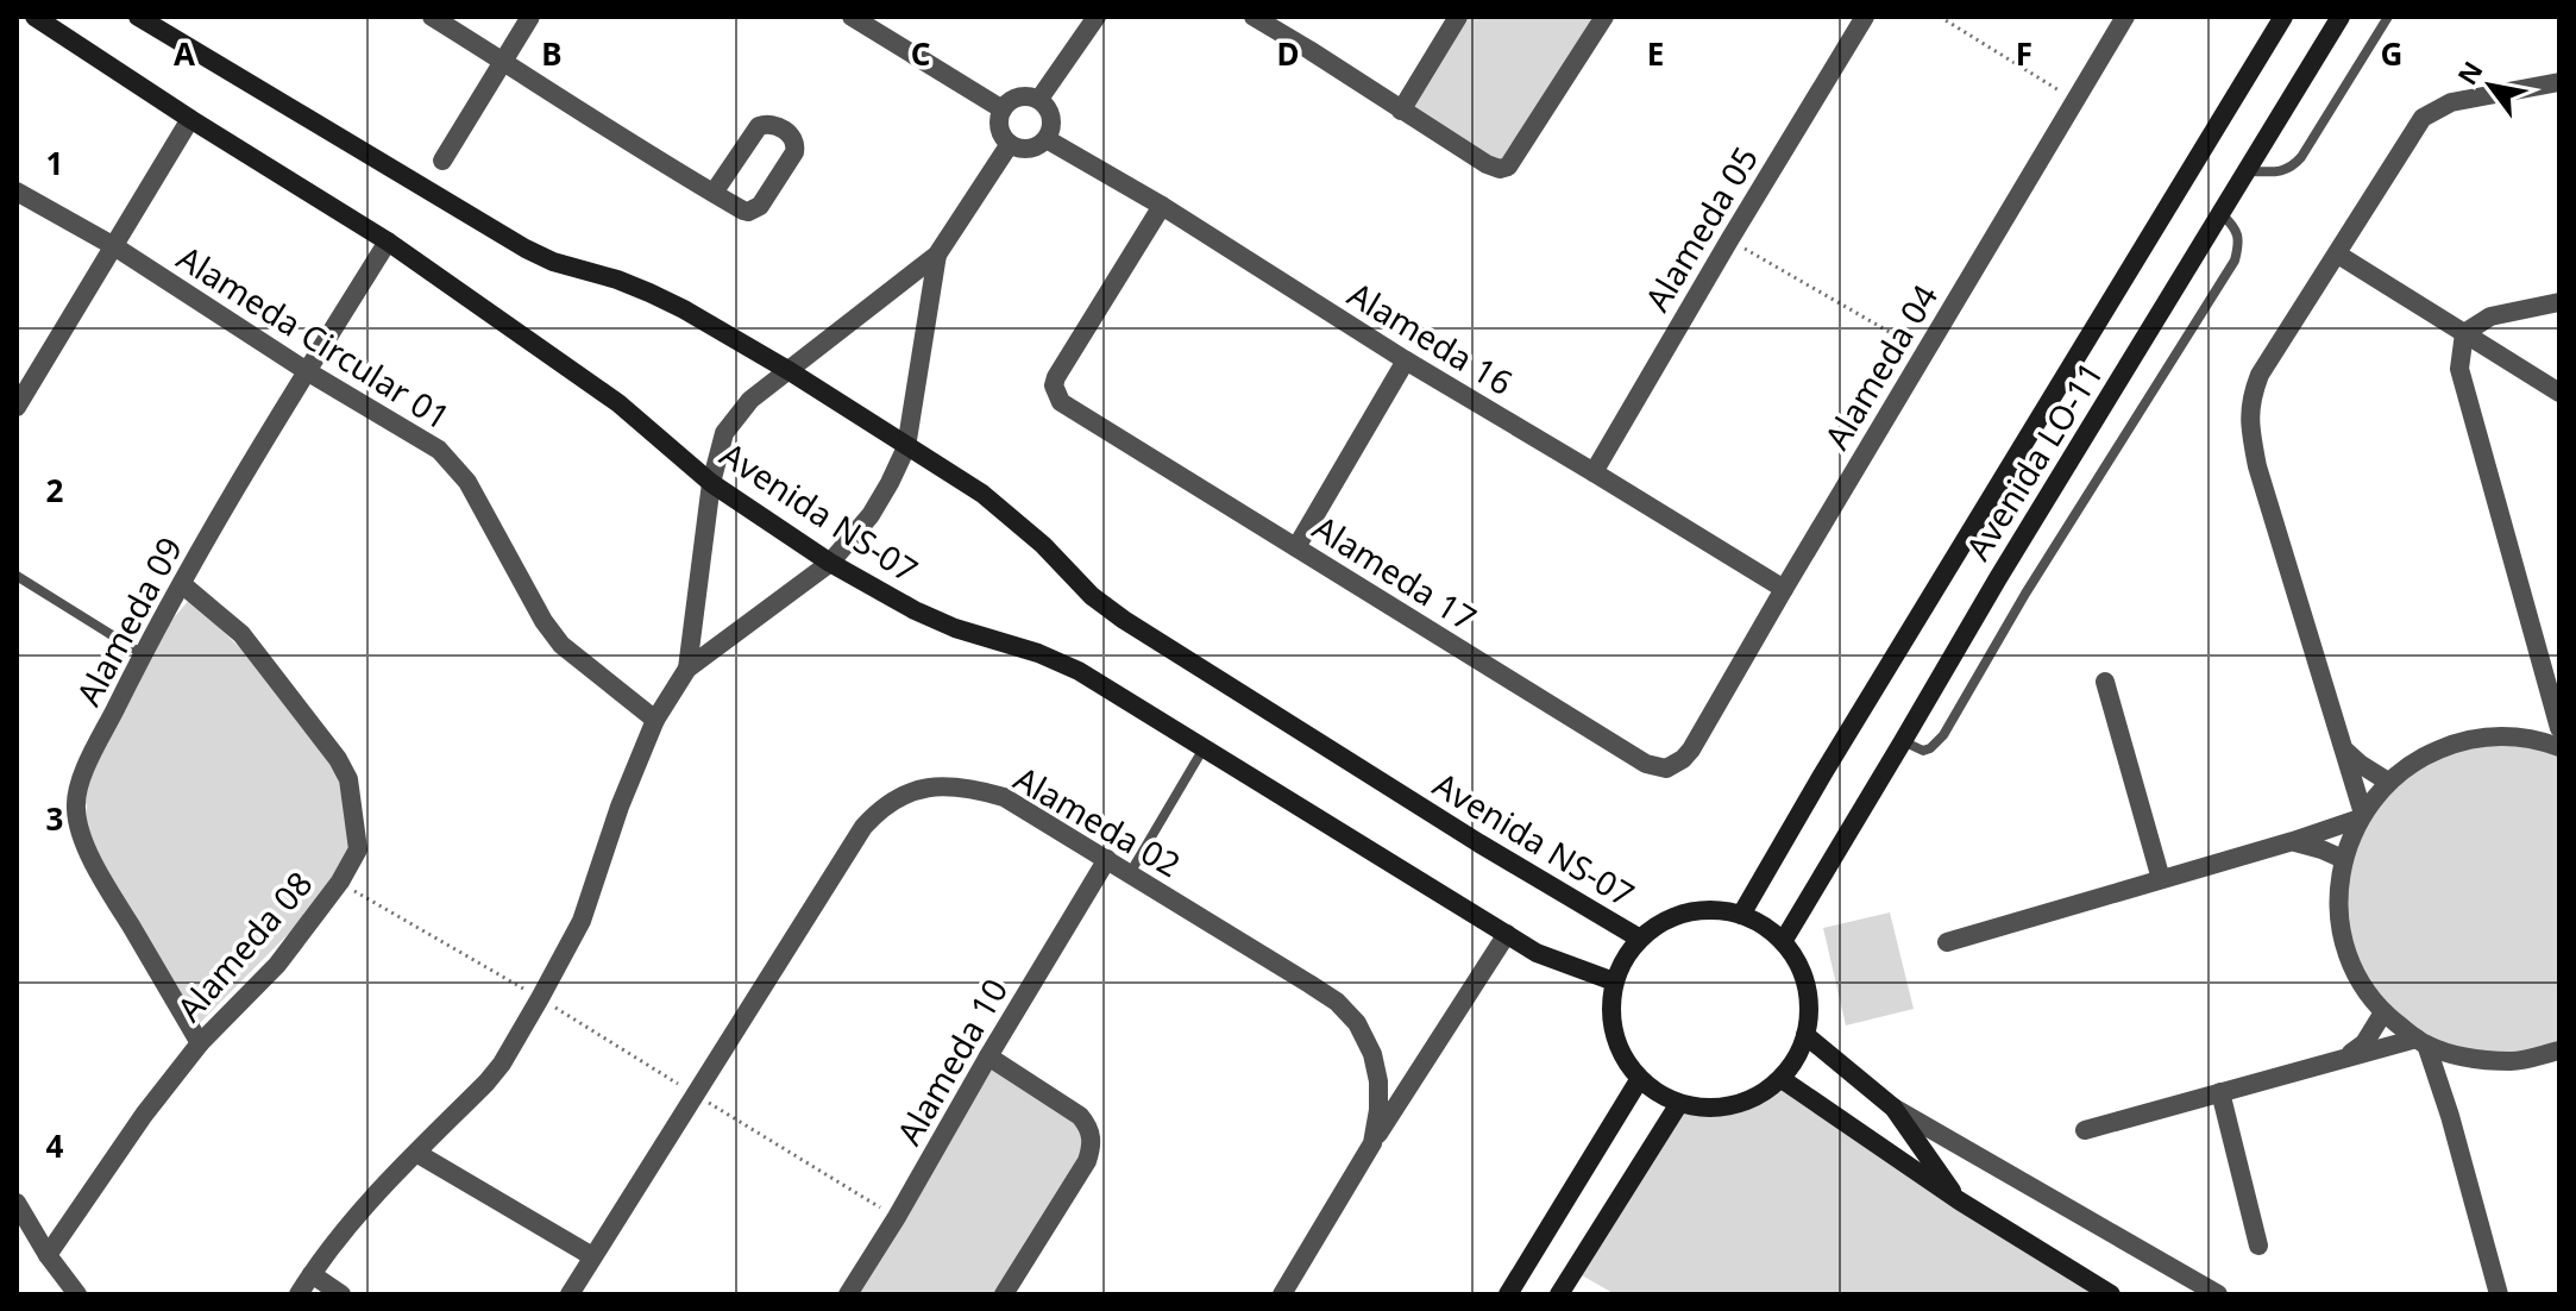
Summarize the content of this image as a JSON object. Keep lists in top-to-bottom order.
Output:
{
  "streets": {
    "street": [
      "Alameda 05",
      "Alameda Circular 01",
      "Alameda 16",
      "Alameda 04",
      "Avenida LO-11",
      "Avenida NS-07",
      "Alameda 17",
      "Alameda 09",
      "Alameda 02",
      "Alameda 08",
      "Alameda 10"
    ]
  },
  "crossings": [
    ["Alameda 05", "Alameda 16"],
    ["Alameda Circular 01", "Alameda 09"],
    ["Alameda 16", "Alameda 04"],
    ["Alameda 16", "Alameda 17"],
    ["Alameda 04", "Alameda 17"],
    ["Avenida LO-11", "Avenida NS-07"],
    ["Avenida NS-07", "Alameda 09"],
    ["Alameda 09", "Alameda 08"],
    ["Alameda 02", "Alameda 10"]
  ],
  "north": "top left",
  "grid": {
    "columns": [
      "A",
      "B",
      "C",
      "D",
      "E",
      "F",
      "G"
    ],
    "rows": [
      "1",
      "2",
      "3",
      "4"
    ]
  }
}
